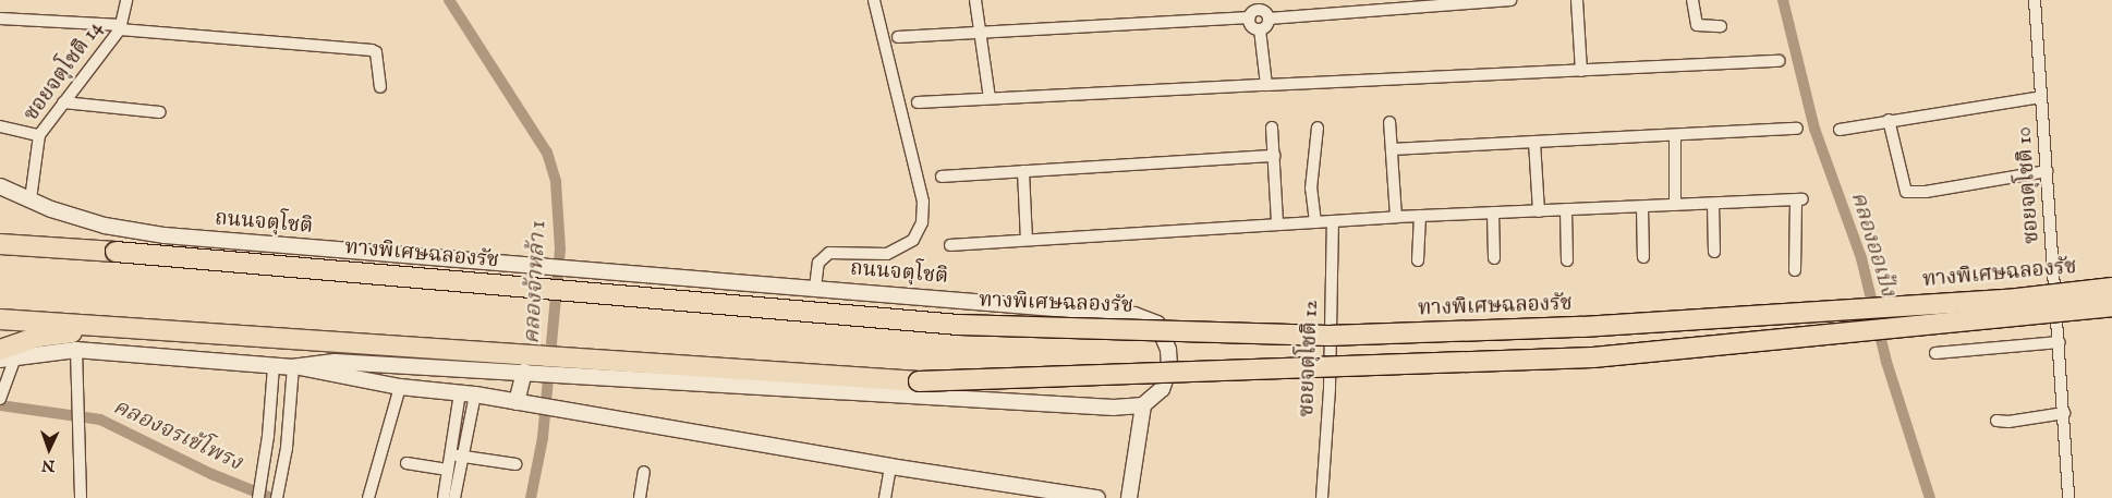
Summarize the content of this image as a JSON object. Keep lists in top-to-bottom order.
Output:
{
  "streets": {
    "highway": ["ทางพิเศษฉลองรัช"],
    "street": [
      "ซอยจตุโชติ 14",
      "ซอยจตุโชติ 10",
      "ถนนจตุโชติ",
      "ซอยจตุโชติ 12"
    ]
  },
  "crossings": [
    ["ซอยจตุโชติ 14", "ถนนจตุโชติ"]
  ],
  "water": ["คลองออเป้ง", "คลองจ้าหล้า 1", "คลองจรเข้โพรง"],
  "north": "bottom"
}
